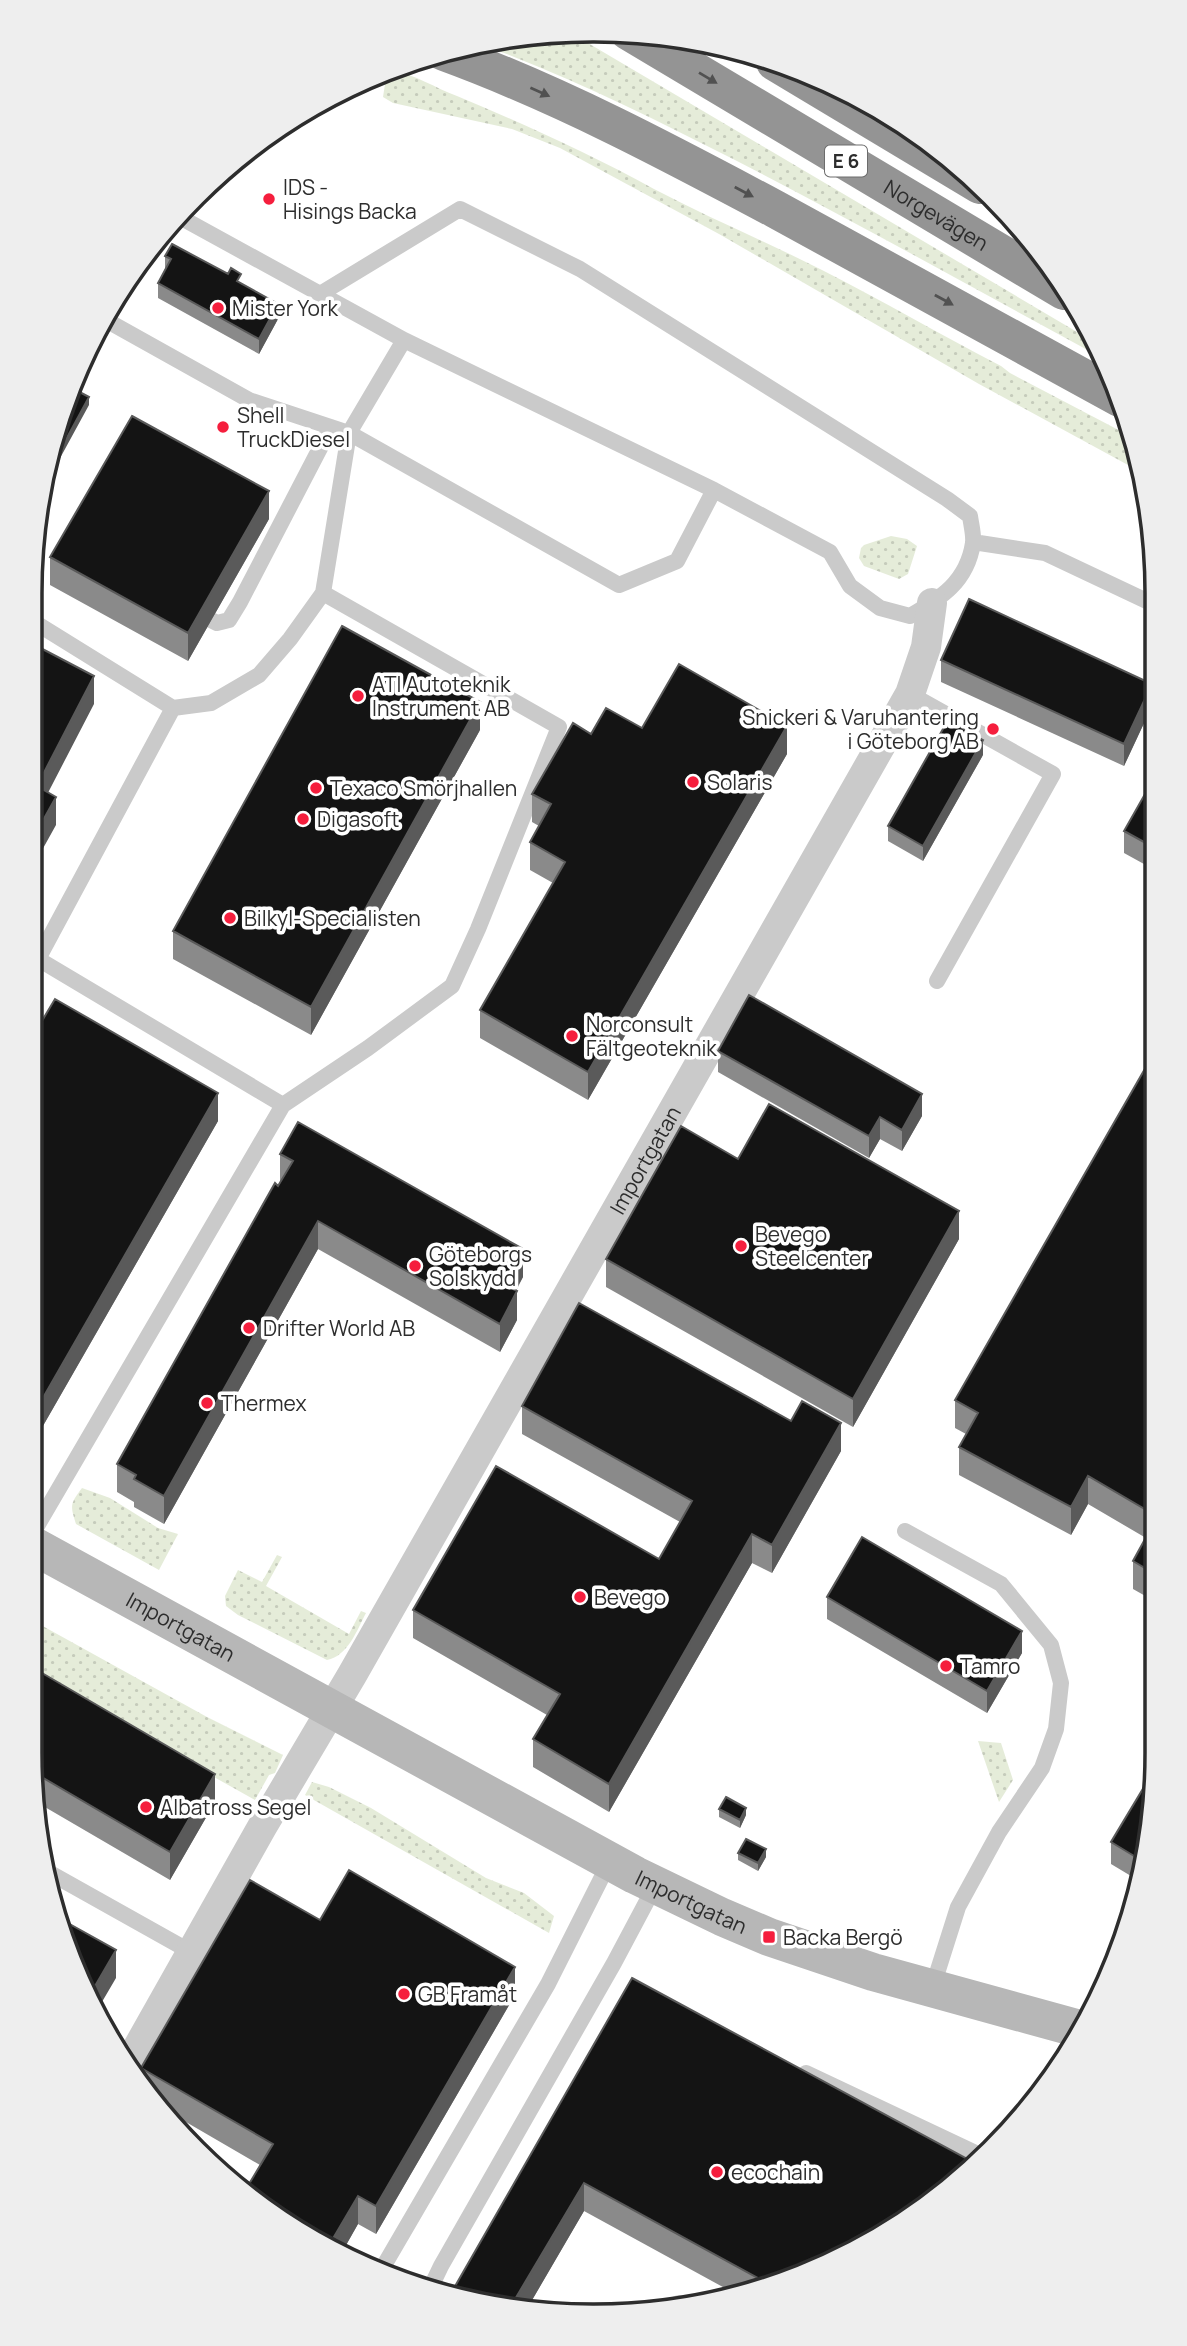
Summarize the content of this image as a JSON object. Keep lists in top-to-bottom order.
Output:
{
  "streets": {
    "highway": ["E 6", "Norgevägen"],
    "street": ["Importgatan"]
  },
  "places": {
    "other": [
      "IDS - Hisings Backa",
      "Mister York",
      "Shell TruckDiesel",
      "ATI Autoteknik Instrument AB",
      "Snickeri & Varuhantering i Göteborg AB",
      "Solaris",
      "Texaco Smörjhallen",
      "Digasoft",
      "Bilkyl-Specialisten",
      "Norconsult Fältgeoteknik",
      "Bevego Steelcenter",
      "Göteborgs Solskydd",
      "Drifter World AB",
      "Thermex",
      "Bevego",
      "Tamro",
      "Albatross Segel",
      "GB Framåt",
      "ecochain"
    ],
    "transit": ["Backa Bergö"]
  }
}
